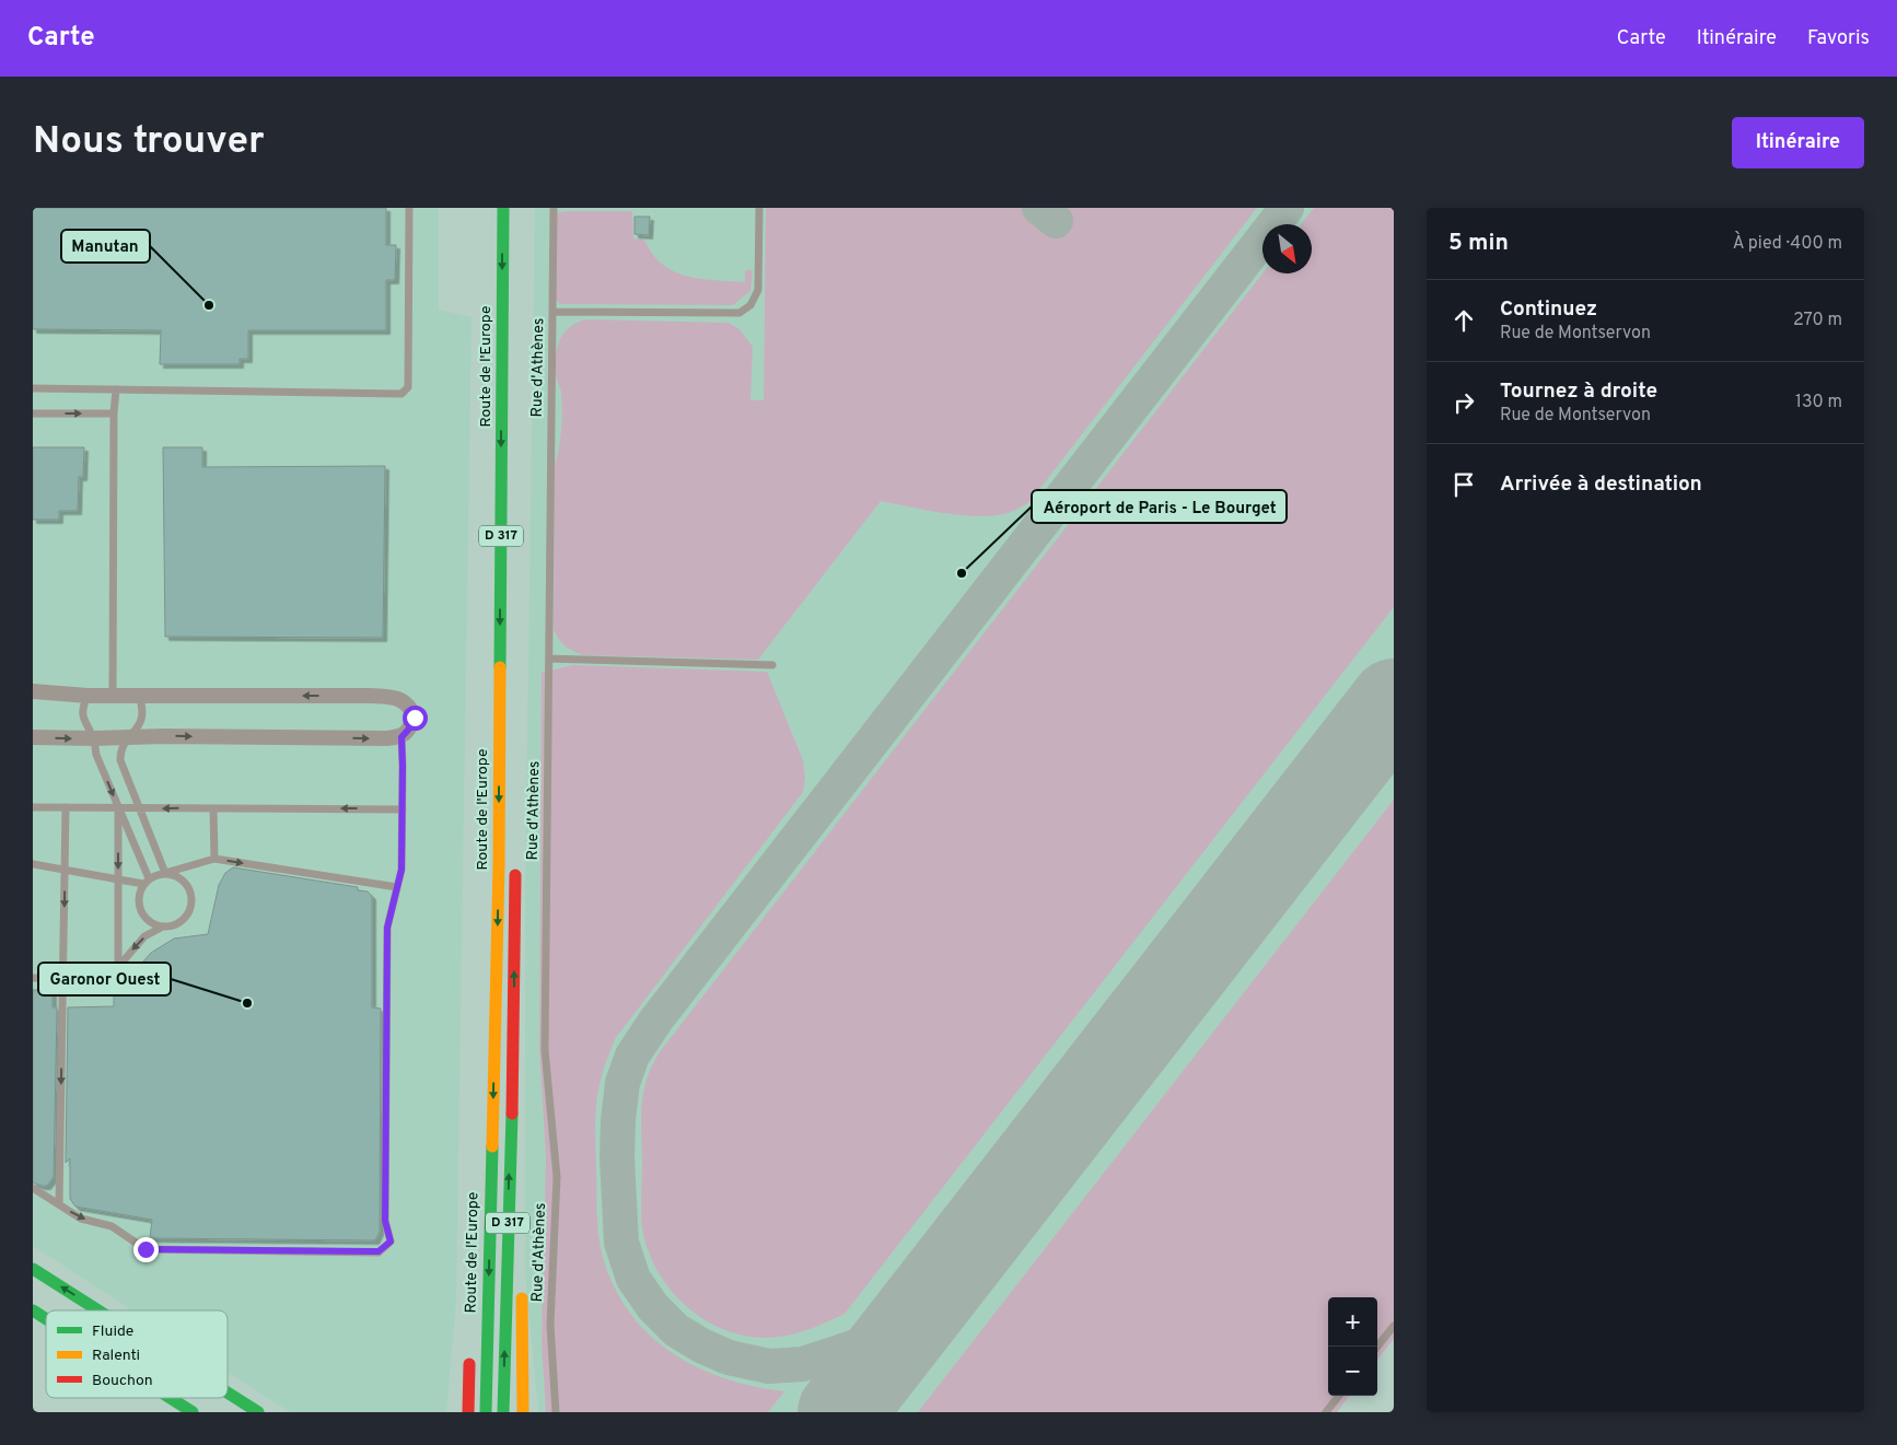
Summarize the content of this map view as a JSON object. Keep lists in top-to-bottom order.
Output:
{
  "streets": {
    "main road": ["Route de l'Europe", "D 317"],
    "lane": ["Rue d'Athènes"]
  },
  "places": ["Manutan", "Aéroport de Paris - Le Bourget", "Garonor Ouest"],
  "legend": ["Fluide", "Ralenti", "Bouchon"],
  "north": "bottom right",
  "page": {
    "header": "Carte",
    "nav": ["Carte", "Itinéraire", "Favoris"],
    "buttons": "Itinéraire",
    "title": "Nous trouver",
    "heading": ["5 min", "À pied · 400 m"],
    "list": [
      ["Continuez", "Rue de Montservon", "270 m"],
      ["Tournez à droite", "Rue de Montservon", "130 m"],
      "Arrivée à destination"
    ],
    "map_buttons": ["+", "−"]
  }
}
